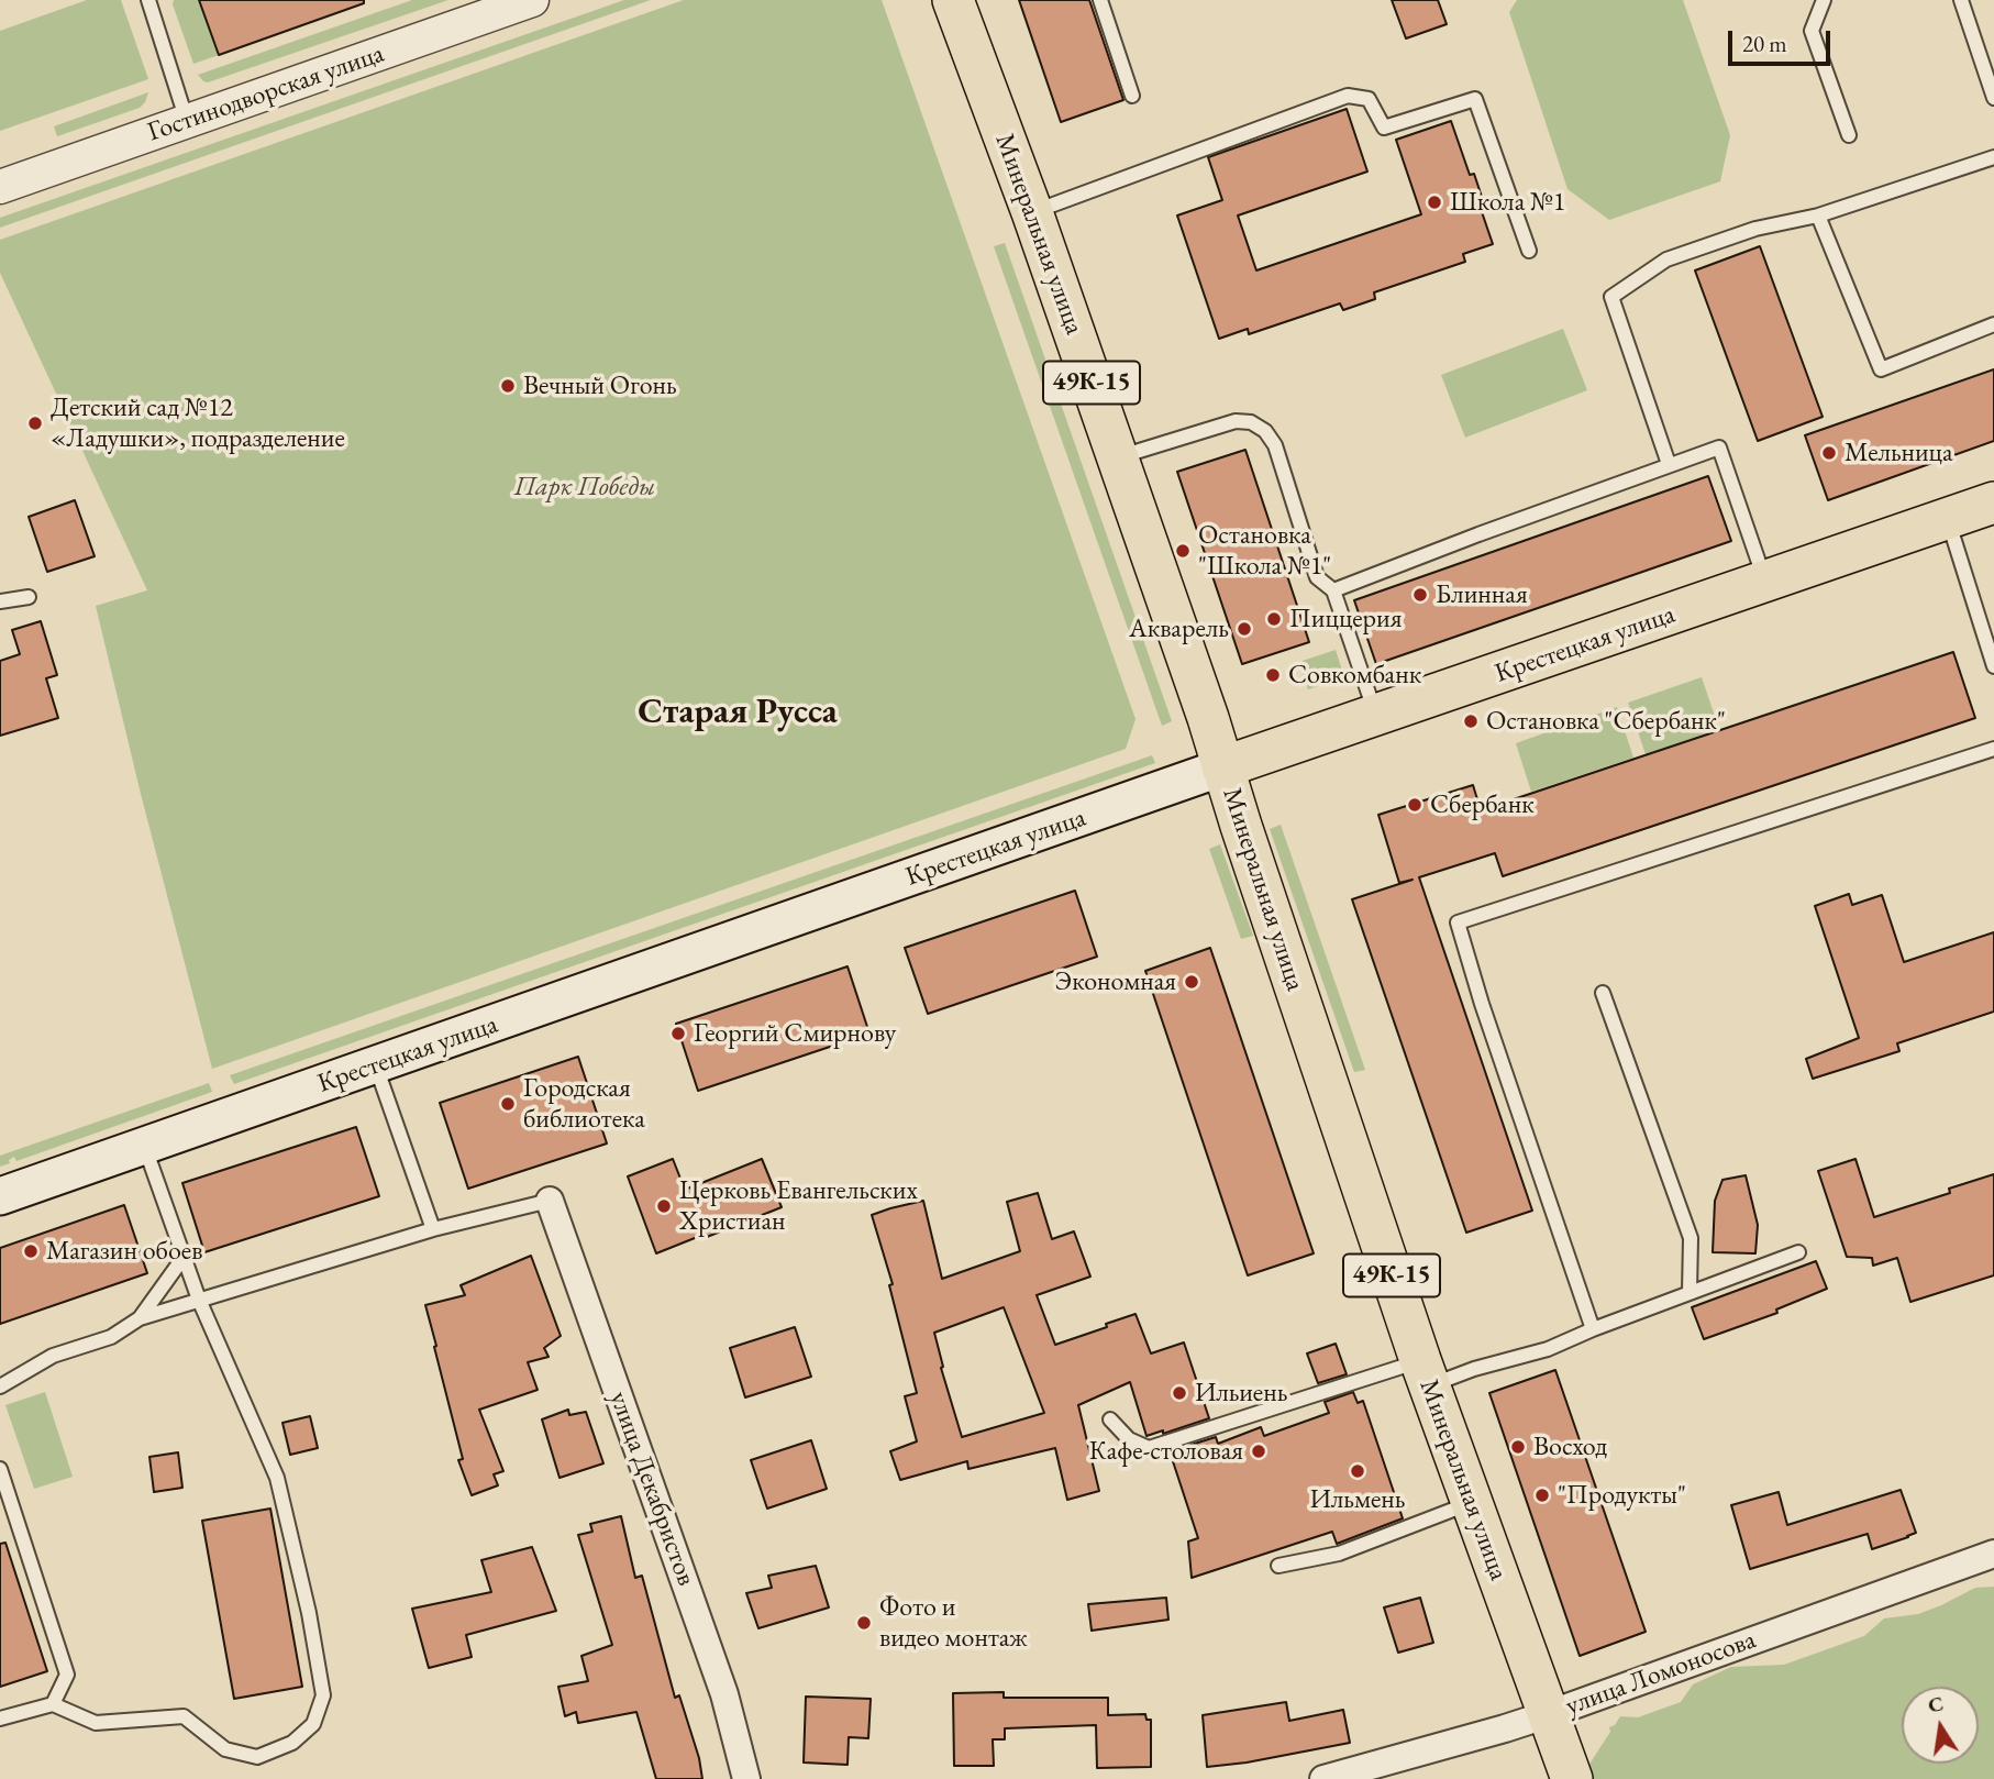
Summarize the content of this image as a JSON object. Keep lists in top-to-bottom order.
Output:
{
  "streets": {
    "main road": ["Минеральная улица", "49К-15", "Крестецкая улица"],
    "street": ["Гостинодворская улица", "улица Декабристов", "улица Ломоносова"]
  },
  "crossings": [
    ["Минеральная улица", "Крестецкая улица"],
    ["Минеральная улица", "улица Ломоносова"]
  ],
  "districts": ["Старая Русса"],
  "parks": ["Парк Победы"],
  "places": [
    "Школа №1",
    "Вечный Огонь",
    "Детский сад №12 «Ладушки», подразделение",
    "Мельница",
    "Остановка \"Школа №1\"",
    "Блинная",
    "Пиццерия",
    "Акварель",
    "Совкомбанк",
    "Остановка \"Сбербанк\"",
    "Сбербанк",
    "Экономная",
    "Георгий Смирнову",
    "Городская библиотека",
    "Церковь Евангельских Христиан",
    "Магазин обоев",
    "Ильиень",
    "Восход",
    "Кафе-столовая",
    "Ильмень",
    "\"Продукты\"",
    "Фото и видео монтаж"
  ],
  "scale_bar": "20 m",
  "north": "top"
}
